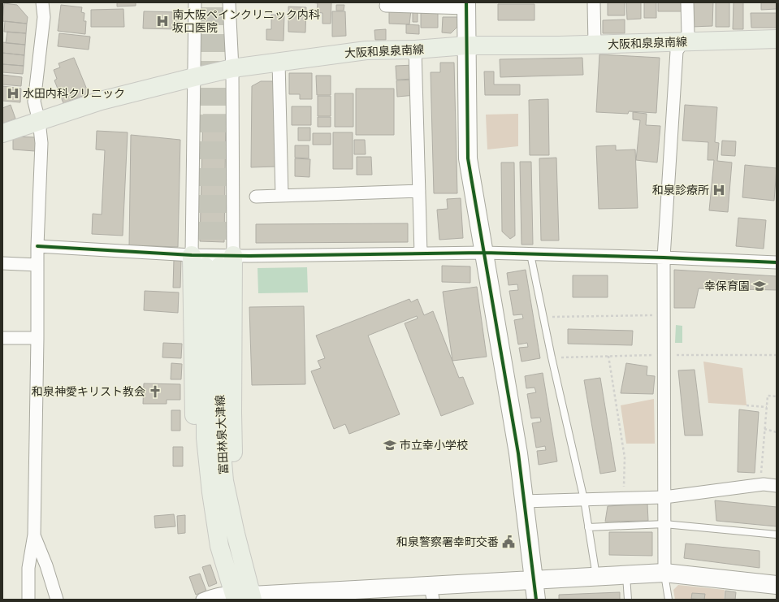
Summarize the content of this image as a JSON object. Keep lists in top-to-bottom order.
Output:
{
  "streets": {
    "main road": ["大阪和泉泉南線", "富田林泉大津線"]
  },
  "places": {
    "hospital": ["南大阪ペインクリニック内科 坂口医院", "水田内科クリニック", "和泉診療所"],
    "school or university": ["幸保育園", "市立幸小学校"],
    "church": ["和泉神愛キリスト教会"],
    "public building": ["和泉警察署幸町交番"]
  }
}
